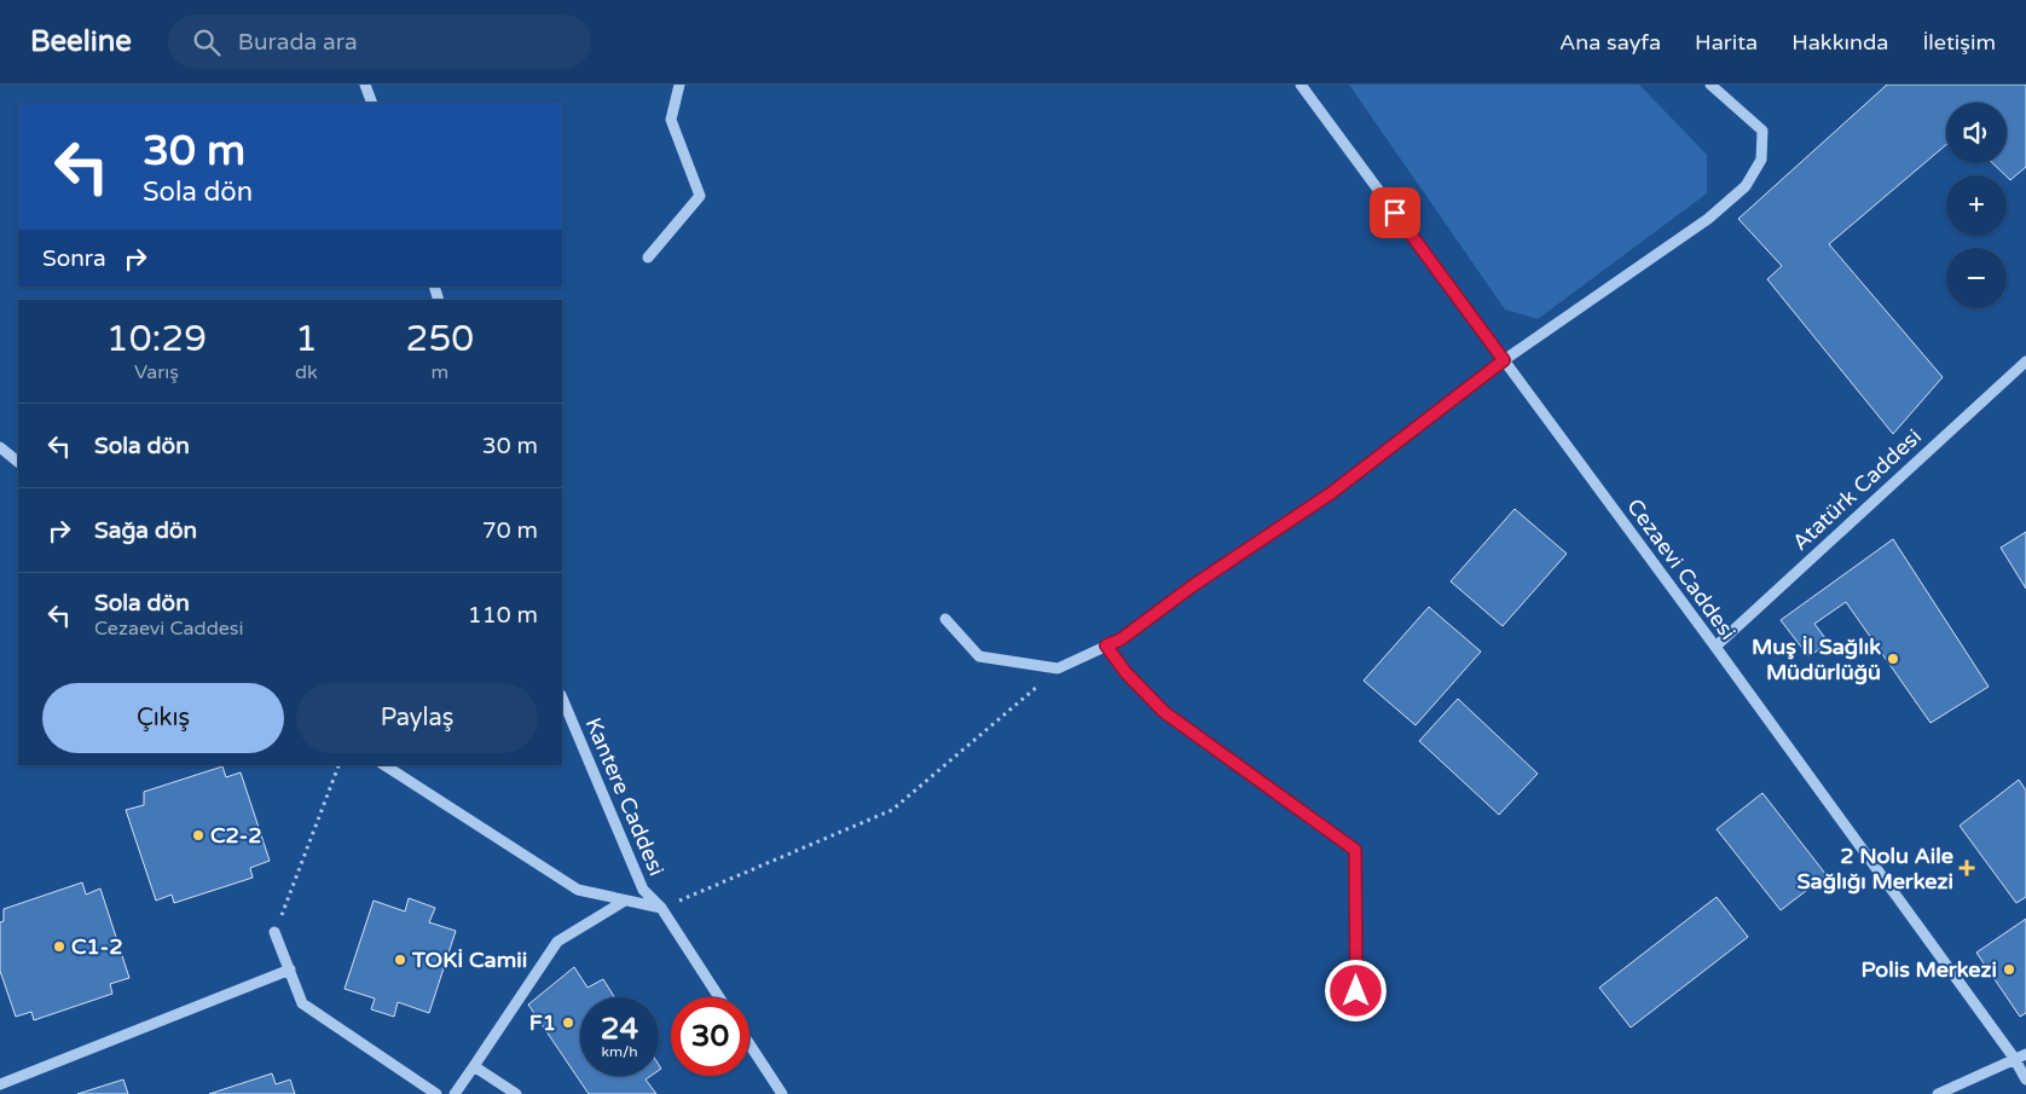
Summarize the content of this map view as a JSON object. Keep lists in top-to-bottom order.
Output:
{
  "streets": {
    "street": ["Atatürk Caddesi", "Cezaevi Caddesi", "Kantere Caddesi"]
  },
  "crossings": [
    ["Atatürk Caddesi", "Cezaevi Caddesi"]
  ],
  "places": {
    "other": [
      "Muş İl Sağlık Müdürlüğü",
      "C2-2",
      "C1-2",
      "TOKİ Camii",
      "Polis Merkezi",
      "F1"
    ],
    "health": ["2 Nolu Aile Sağlığı Merkezi"]
  },
  "page": {
    "header": "Beeline",
    "search": "Burada ara",
    "nav": [
      "Ana sayfa",
      "Harita",
      "Hakkında",
      "İletişim"
    ],
    "map_buttons": ["+", "−"],
    "turn": ["30 m", "Sola dön"],
    "then": "Sonra",
    "eta": [
      "10:29",
      "Varış",
      "1",
      "dk",
      "250",
      "m"
    ],
    "list": [
      {
        "name": "Sola dön",
        "value": "30 m"
      },
      {
        "name": "Sağa dön",
        "value": "70 m"
      },
      {
        "name": "Sola dön",
        "note": "Cezaevi Caddesi",
        "value": "110 m"
      }
    ],
    "buttons": ["Çıkış", "Paylaş"],
    "speed": "24 km/h",
    "limit": "30"
  }
}
